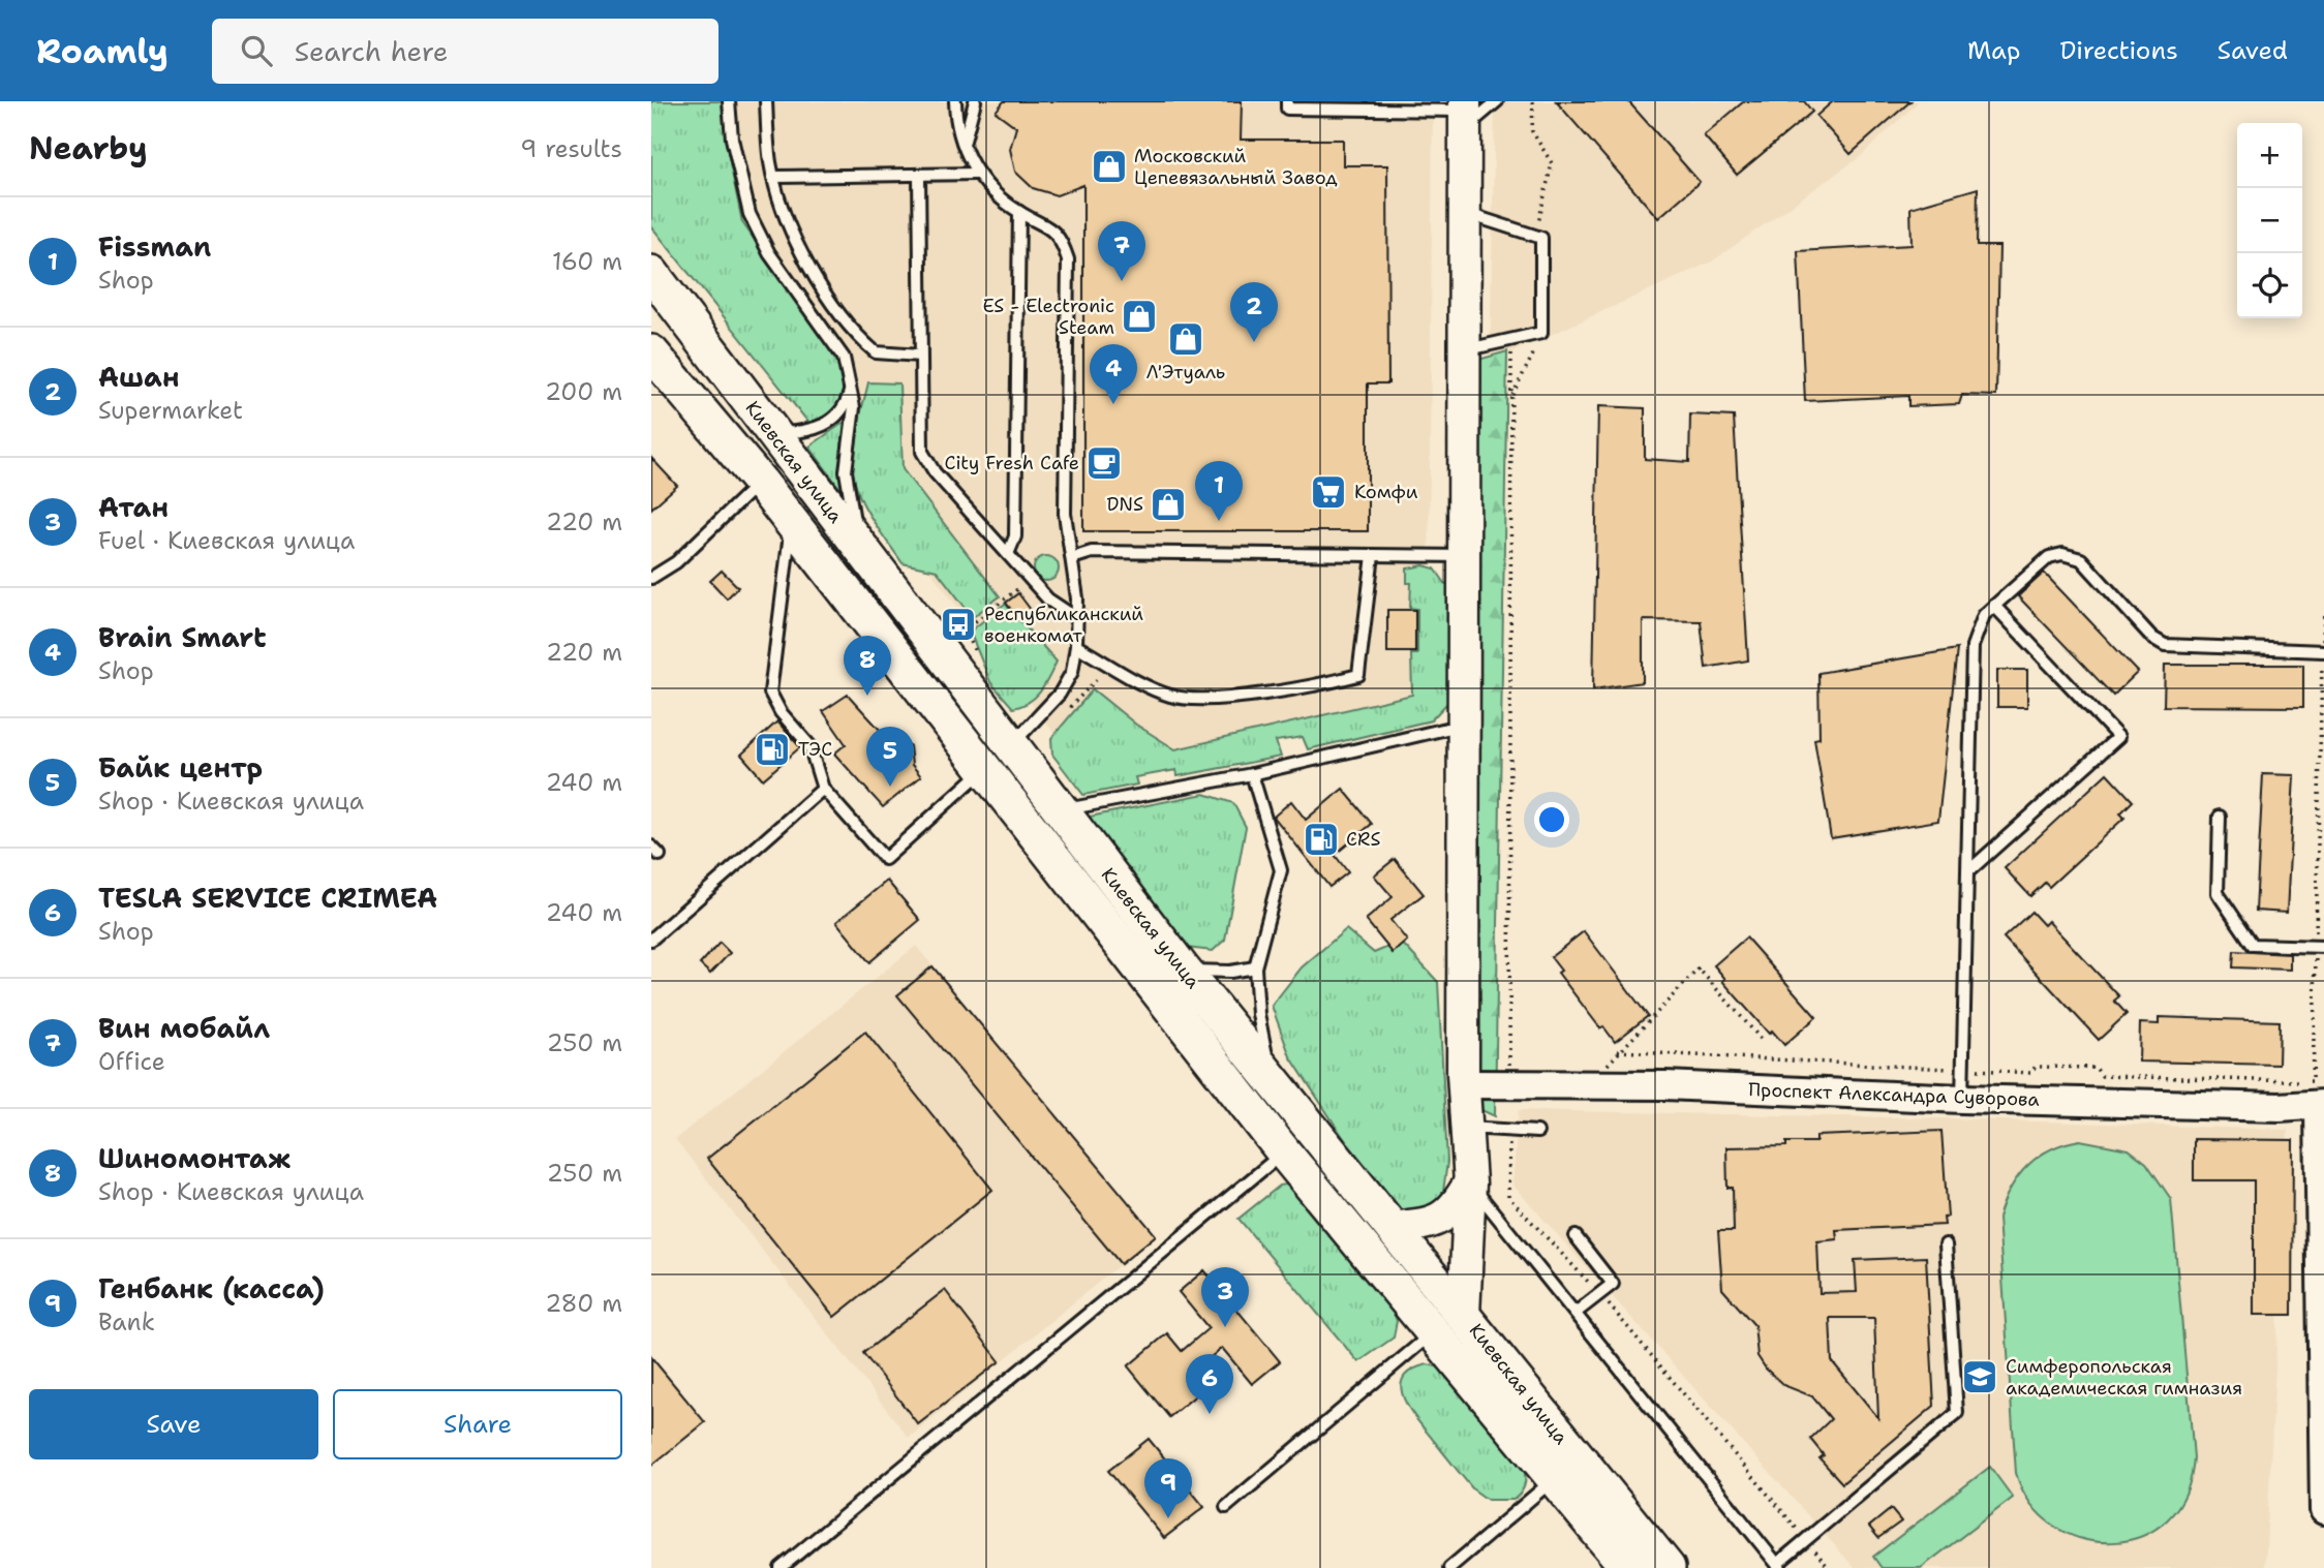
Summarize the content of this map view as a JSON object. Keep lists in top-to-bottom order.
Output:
{
  "streets": {
    "main road": ["Киевская улица"],
    "street": ["Проспект Александра Суворова"]
  },
  "places": {
    "shop": [
      "Московский Цепевязальный Завод",
      "ES - Electronic Steam",
      "Л'Этуаль",
      "DNS"
    ],
    "cafe": ["City Fresh Cafe"],
    "supermarket": ["Комфи"],
    "bus stop": ["Республиканский военкомат"],
    "fuel station": ["ТЭС", "CRS"],
    "school or university": ["Симферопольская академическая гимназия"]
  },
  "page": {
    "header": "Roamly",
    "search": "Search here",
    "nav": ["Map", "Directions", "Saved"],
    "heading": ["Nearby", "9 results"],
    "map_buttons": ["+", "−"],
    "list": [
      {
        "mark": "1",
        "name": "Fissman",
        "note": "Shop",
        "value": "160 m"
      },
      {
        "mark": "2",
        "name": "Ашан",
        "note": "Supermarket",
        "value": "200 m"
      },
      {
        "mark": "3",
        "name": "Атан",
        "note": "Fuel · Киевская улица",
        "value": "220 m"
      },
      {
        "mark": "4",
        "name": "Brain Smart",
        "note": "Shop",
        "value": "220 m"
      },
      {
        "mark": "5",
        "name": "Байк центр",
        "note": "Shop · Киевская улица",
        "value": "240 m"
      },
      {
        "mark": "6",
        "name": "TESLA SERVICE CRIMEA",
        "note": "Shop",
        "value": "240 m"
      },
      {
        "mark": "7",
        "name": "Вин мобайл",
        "note": "Office",
        "value": "250 m"
      },
      {
        "mark": "8",
        "name": "Шиномонтаж",
        "note": "Shop · Киевская улица",
        "value": "250 m"
      },
      {
        "mark": "9",
        "name": "Генбанк (касса)",
        "note": "Bank",
        "value": "280 m"
      }
    ],
    "pins": [
      "7",
      "2",
      "4",
      "1",
      "8",
      "5",
      "3",
      "6",
      "9"
    ],
    "buttons": ["Save", "Share"]
  }
}
